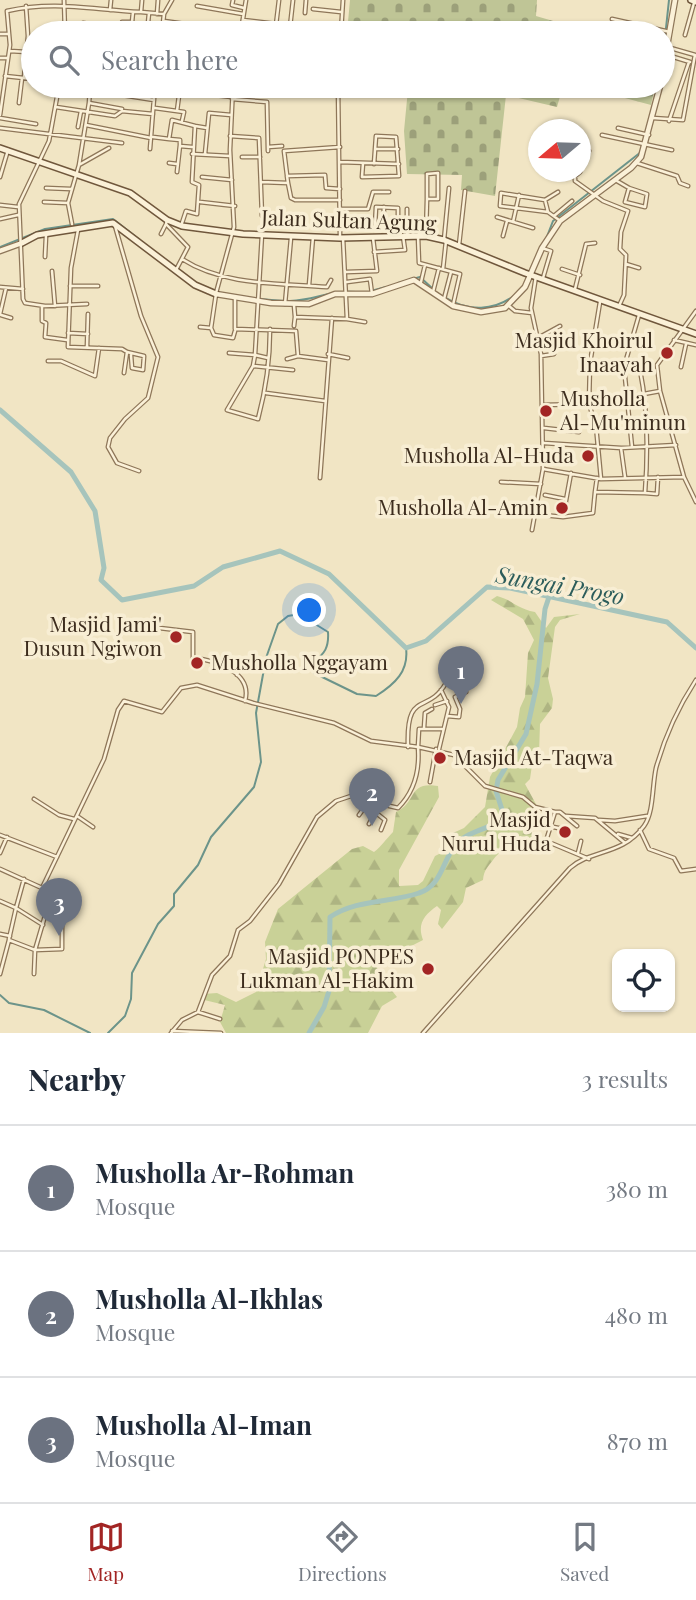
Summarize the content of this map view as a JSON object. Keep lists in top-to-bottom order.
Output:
{
  "streets": {
    "main road": ["Jalan Sultan Agung"]
  },
  "water": ["Sungai Progo"],
  "places": [
    "Masjid Khoirul Inaayah",
    "Musholla Al-Mu'minun",
    "Musholla Al-Huda",
    "Musholla Al-Amin",
    "Masjid Jami' Dusun Ngiwon",
    "Musholla Nggayam",
    "Masjid At-Taqwa",
    "Masjid Nurul Huda",
    "Masjid PONPES Lukman Al-Hakim"
  ],
  "north": "left",
  "page": {
    "search": "Search here",
    "pins": ["1", "2", "3"],
    "heading": ["Nearby", "3 results"],
    "list": [
      {
        "mark": "1",
        "name": "Musholla Ar-Rohman",
        "note": "Mosque",
        "value": "380 m"
      },
      {
        "mark": "2",
        "name": "Musholla Al-Ikhlas",
        "note": "Mosque",
        "value": "480 m"
      },
      {
        "mark": "3",
        "name": "Musholla Al-Iman",
        "note": "Mosque",
        "value": "870 m"
      }
    ],
    "nav": ["Map", "Directions", "Saved"]
  }
}
